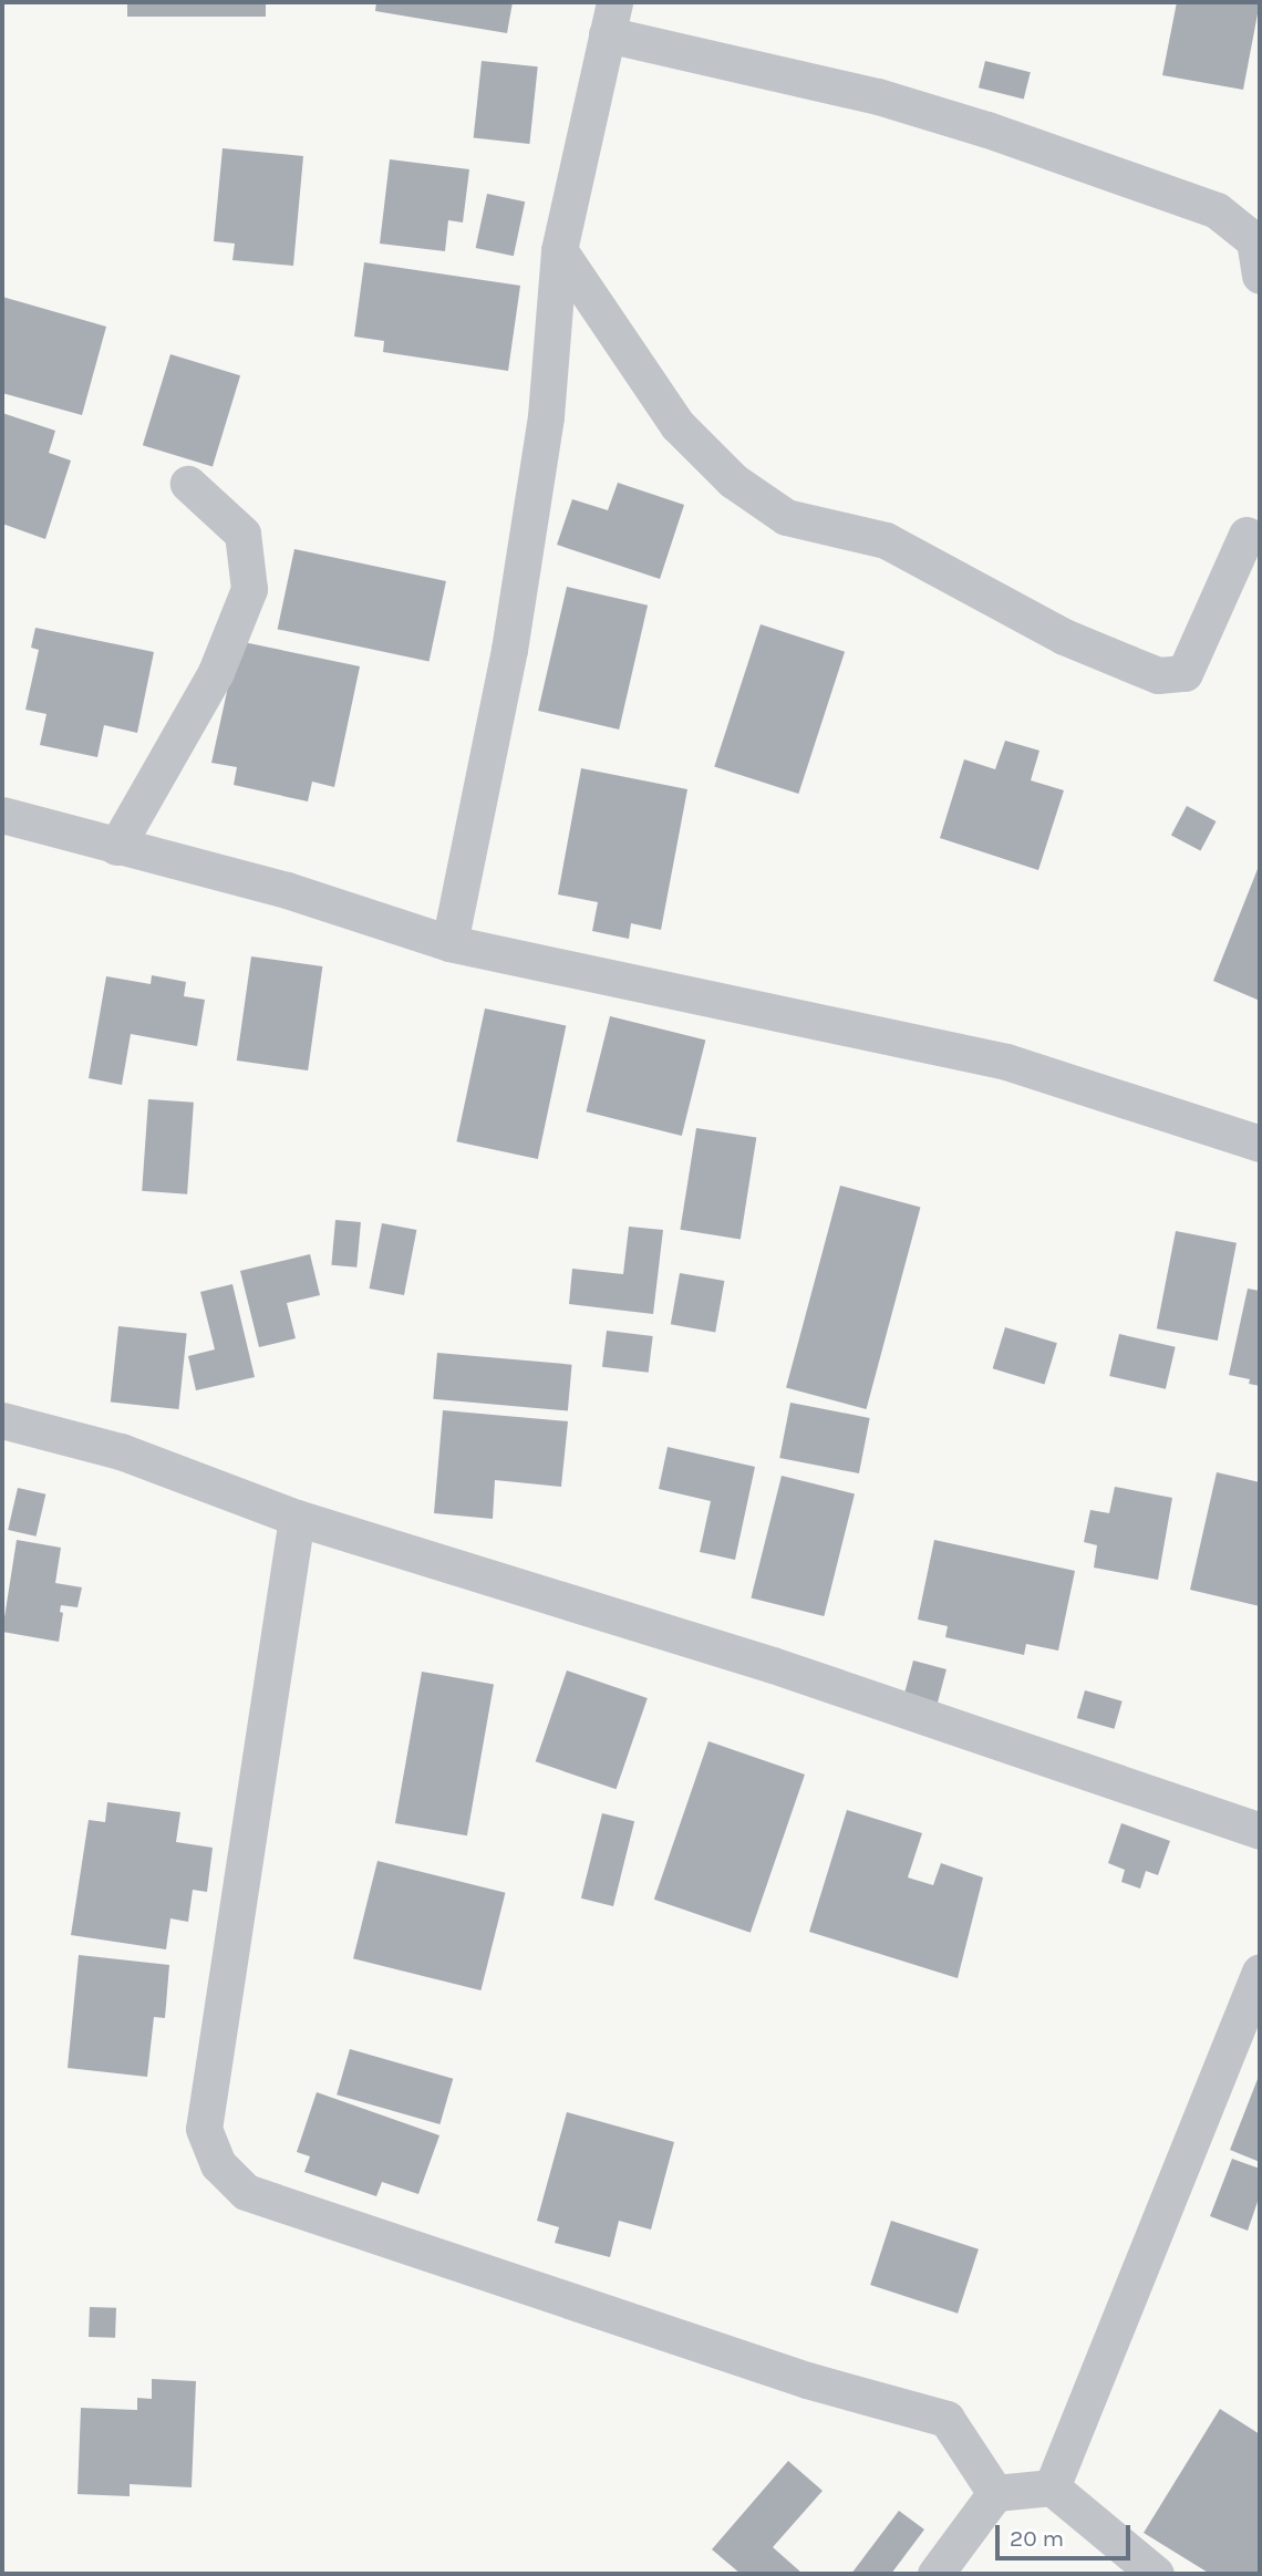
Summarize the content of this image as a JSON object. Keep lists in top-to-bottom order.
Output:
{
  "scale_bar": "20 m"
}
